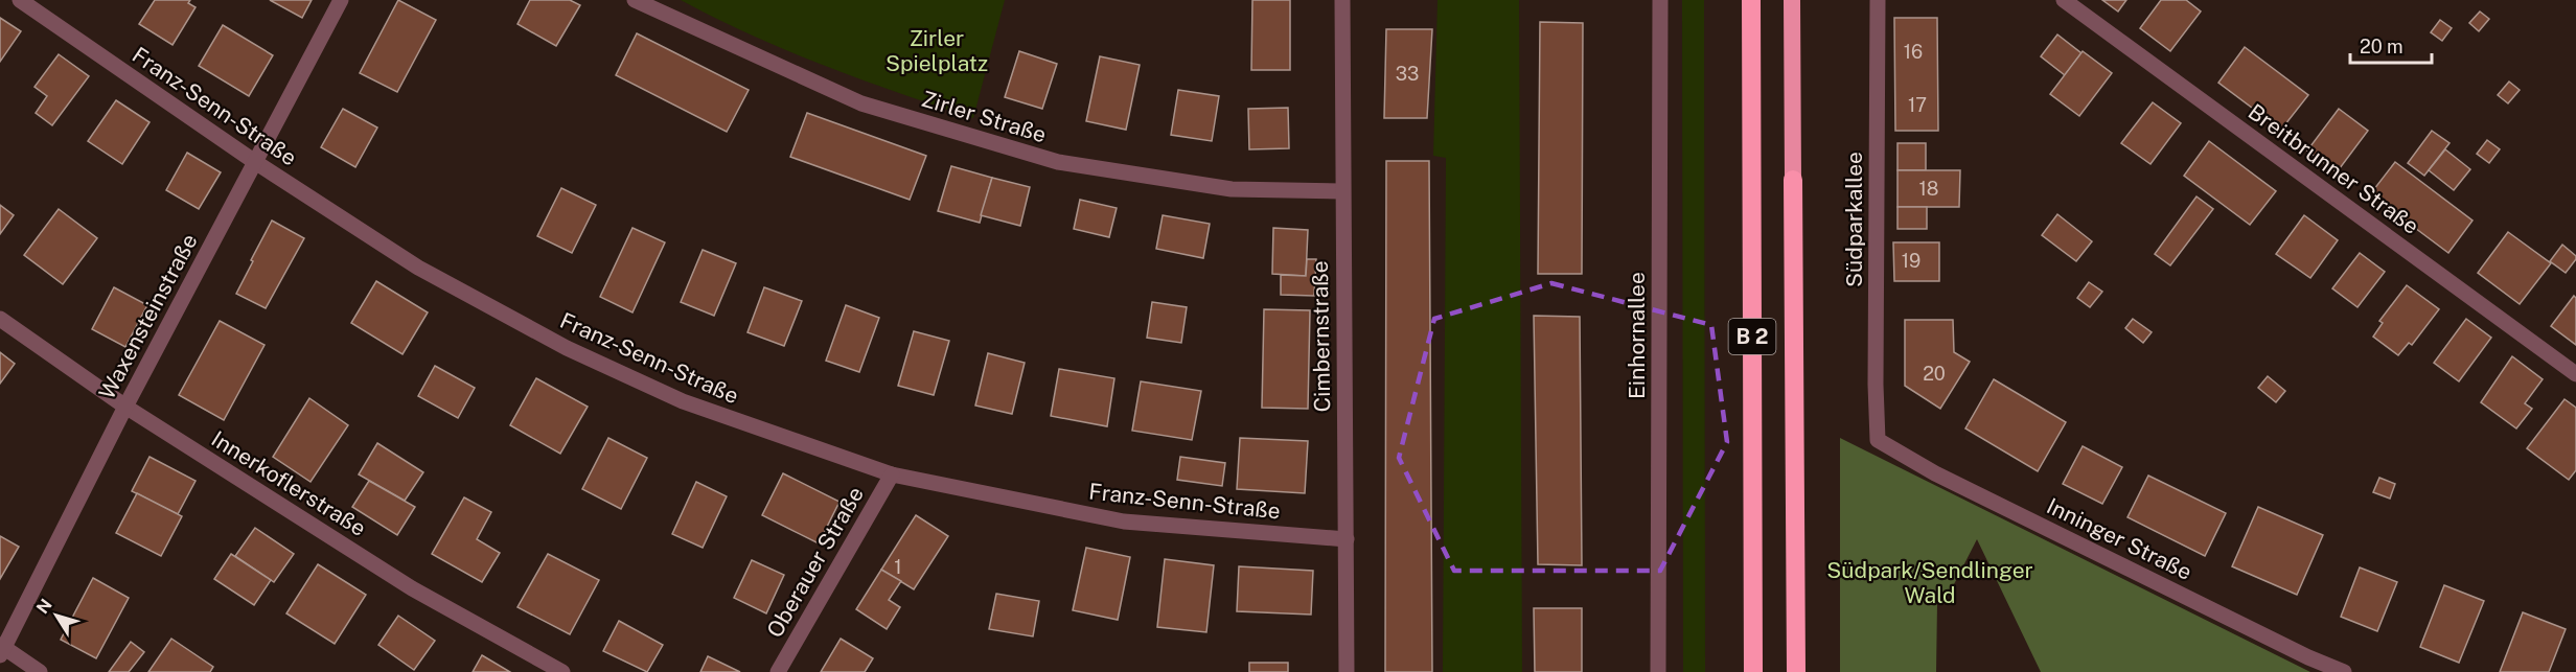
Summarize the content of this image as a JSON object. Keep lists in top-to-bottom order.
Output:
{
  "streets": {
    "highway": ["B 2"],
    "street": [
      "Franz-Senn-Straße",
      "Zirler Straße",
      "Breitbrunner Straße",
      "Südparkallee",
      "Waxensteinstraße",
      "Einhornallee",
      "Cimbernstraße",
      "Innerkoflerstraße",
      "Inninger Straße",
      "Oberauer Straße"
    ]
  },
  "crossings": [
    ["Franz-Senn-Straße", "Waxensteinstraße"],
    ["Franz-Senn-Straße", "Cimbernstraße"],
    ["Franz-Senn-Straße", "Oberauer Straße"],
    ["Zirler Straße", "Cimbernstraße"],
    ["Südparkallee", "Inninger Straße"],
    ["Waxensteinstraße", "Innerkoflerstraße"]
  ],
  "parks": ["Zirler Spielplatz", "Südpark/Sendlinger Wald"],
  "house_numbers": [
    "16",
    "33",
    "17",
    "18",
    "19",
    "20",
    "1"
  ],
  "scale_bar": "20 m",
  "north": "top left"
}
